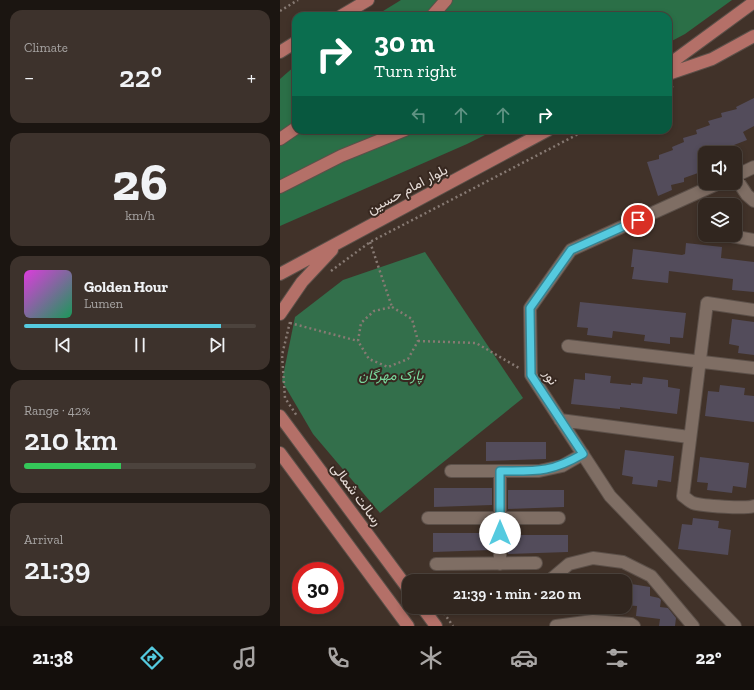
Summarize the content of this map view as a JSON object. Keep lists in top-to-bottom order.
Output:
{
  "streets": {
    "main road": ["بلوار امام حسین", "رسالت شمالی"],
    "street": ["نور"]
  },
  "parks": ["پارک مهرگان"],
  "page": {
    "tile": [
      "Climate",
      ["26", "km/h"],
      ["Range · 42%", "210 km"],
      ["Arrival", "21:39"]
    ],
    "turn": ["30 m", "Turn right"],
    "heat": ["−", "22°", "+"],
    "song": ["Golden Hour", "Lumen"],
    "limit": "30",
    "trip": "21:39 · 1 min · 220 m",
    "tabs": ["21:38", "22°"]
  }
}
